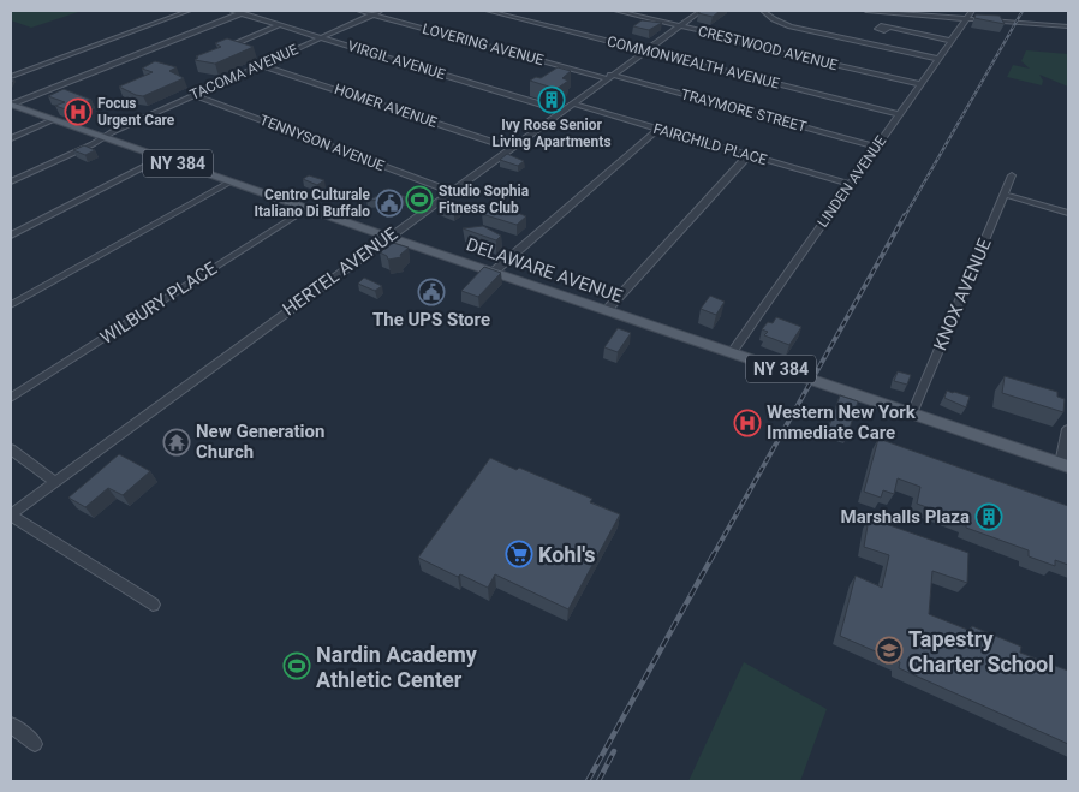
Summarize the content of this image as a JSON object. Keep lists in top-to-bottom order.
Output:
{
  "streets": {
    "main road": ["NY 384", "DELAWARE AVENUE"],
    "street": [
      "LOVERING AVENUE",
      "CRESTWOOD AVENUE",
      "VIRGIL AVENUE",
      "COMMONWEALTH AVENUE",
      "TACOMA AVENUE",
      "HOMER AVENUE",
      "TRAYMORE STREET",
      "TENNYSON AVENUE",
      "FAIRCHILD PLACE",
      "LINDEN AVENUE",
      "HERTEL AVENUE",
      "KNOX AVENUE",
      "WILBURY PLACE"
    ]
  },
  "crossings": [
    ["LOVERING AVENUE", "TACOMA AVENUE"],
    ["LOVERING AVENUE", "TRAYMORE STREET"],
    ["LOVERING AVENUE", "HERTEL AVENUE"],
    ["CRESTWOOD AVENUE", "LINDEN AVENUE"],
    ["CRESTWOOD AVENUE", "HERTEL AVENUE"],
    ["VIRGIL AVENUE", "TACOMA AVENUE"],
    ["VIRGIL AVENUE", "HERTEL AVENUE"],
    ["COMMONWEALTH AVENUE", "LINDEN AVENUE"],
    ["COMMONWEALTH AVENUE", "HERTEL AVENUE"],
    ["TACOMA AVENUE", "HOMER AVENUE"],
    ["TACOMA AVENUE", "TENNYSON AVENUE"],
    ["TACOMA AVENUE", "DELAWARE AVENUE"],
    ["HOMER AVENUE", "HERTEL AVENUE"],
    ["TRAYMORE STREET", "LINDEN AVENUE"],
    ["TRAYMORE STREET", "HERTEL AVENUE"],
    ["TENNYSON AVENUE", "HERTEL AVENUE"],
    ["FAIRCHILD PLACE", "LINDEN AVENUE"],
    ["FAIRCHILD PLACE", "HERTEL AVENUE"],
    ["LINDEN AVENUE", "DELAWARE AVENUE"],
    ["DELAWARE AVENUE", "HERTEL AVENUE"],
    ["DELAWARE AVENUE", "KNOX AVENUE"],
    ["DELAWARE AVENUE", "WILBURY PLACE"]
  ],
  "places": {
    "building": ["Ivy Rose Senior Living Apartments", "Marshalls Plaza"],
    "hospital": ["Focus Urgent Care", "Western New York Immediate Care"],
    "sports": ["Studio Sophia Fitness Club", "Nardin Academy Athletic Center"],
    "public building": ["Centro Culturale Italiano Di Buffalo", "The UPS Store"],
    "temple": ["New Generation Church"],
    "supermarket": ["Kohl's"],
    "school or university": ["Tapestry Charter School"]
  }
}
